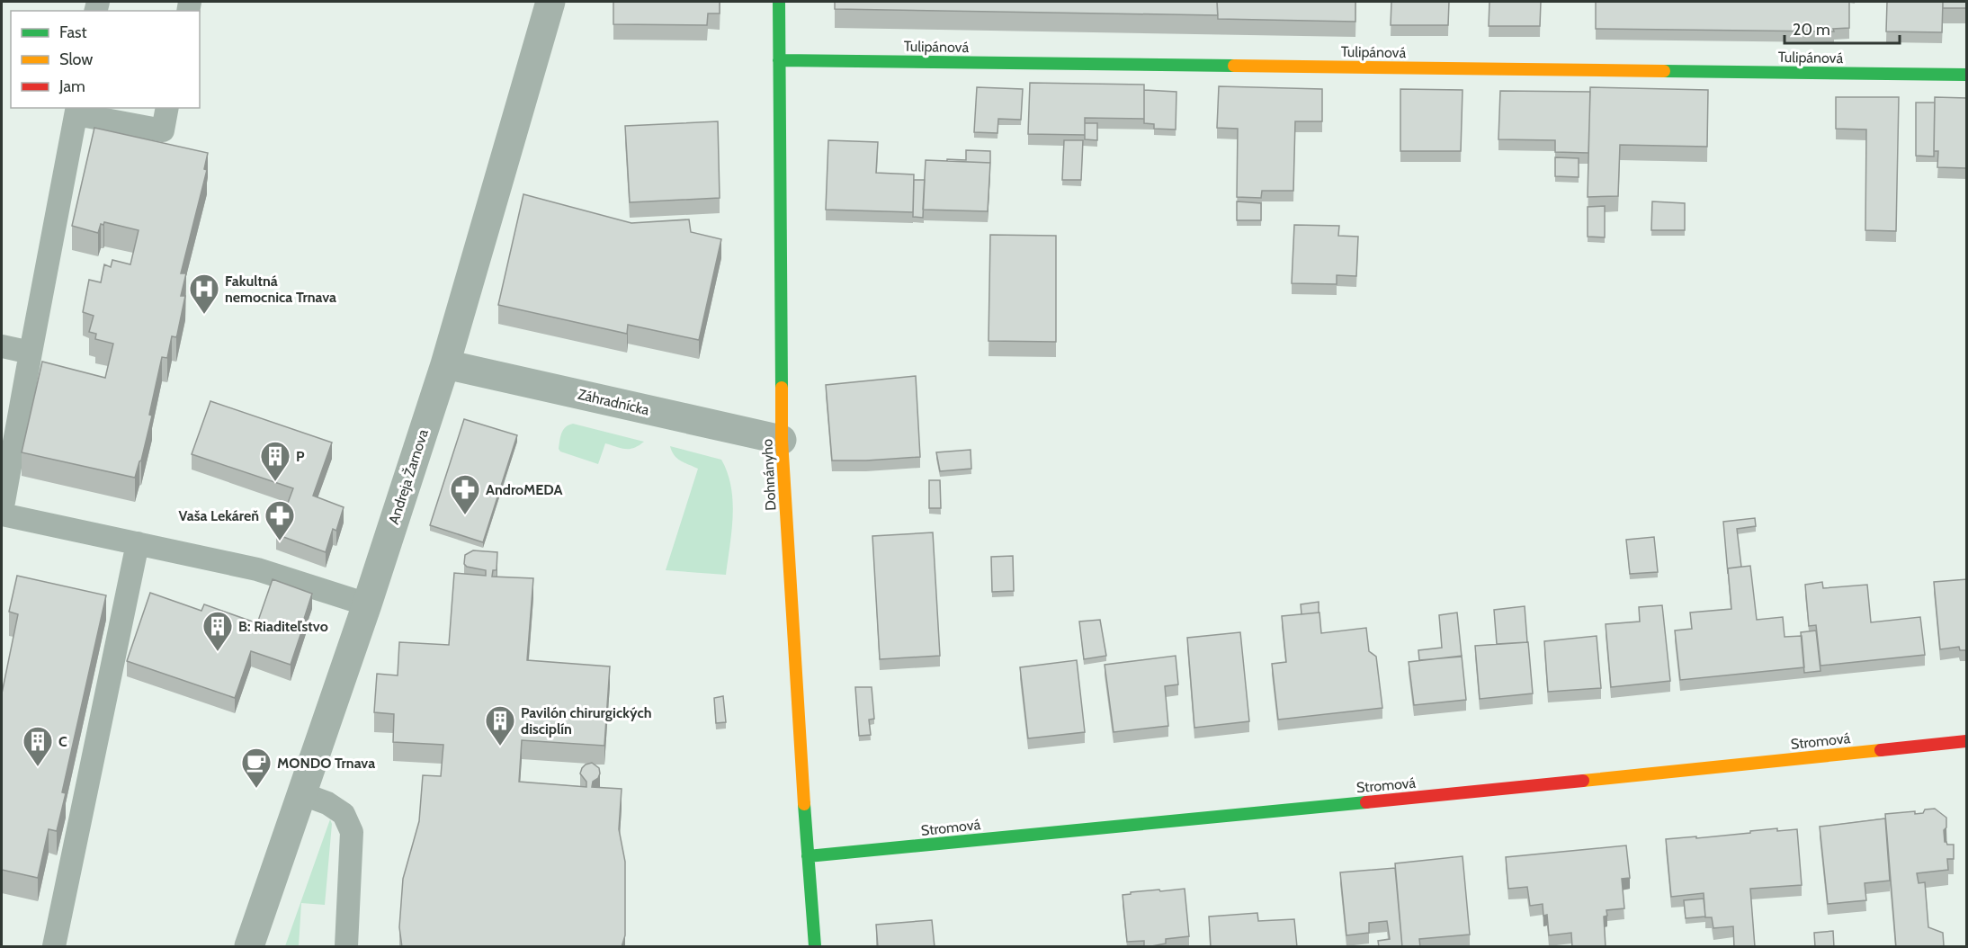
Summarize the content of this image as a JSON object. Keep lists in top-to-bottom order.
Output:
{
  "streets": {
    "street": [
      "Tulipánová",
      "Záhradnícka",
      "Dohnányho",
      "Andreja Žarnova",
      "Stromová"
    ]
  },
  "crossings": [
    ["Tulipánová", "Dohnányho"],
    ["Záhradnícka", "Dohnányho"],
    ["Záhradnícka", "Andreja Žarnova"],
    ["Dohnányho", "Stromová"]
  ],
  "places": {
    "hospital": ["Fakultná nemocnica Trnava"],
    "building": [
      "P",
      "B: Riaditeľstvo",
      "Pavilón chirurgických disciplín",
      "C"
    ],
    "pharmacy": ["AndroMEDA", "Vaša Lekáreň"],
    "cafe": ["MONDO Trnava"]
  },
  "legend": ["Fast", "Slow", "Jam"],
  "scale_bar": "20 m"
}
